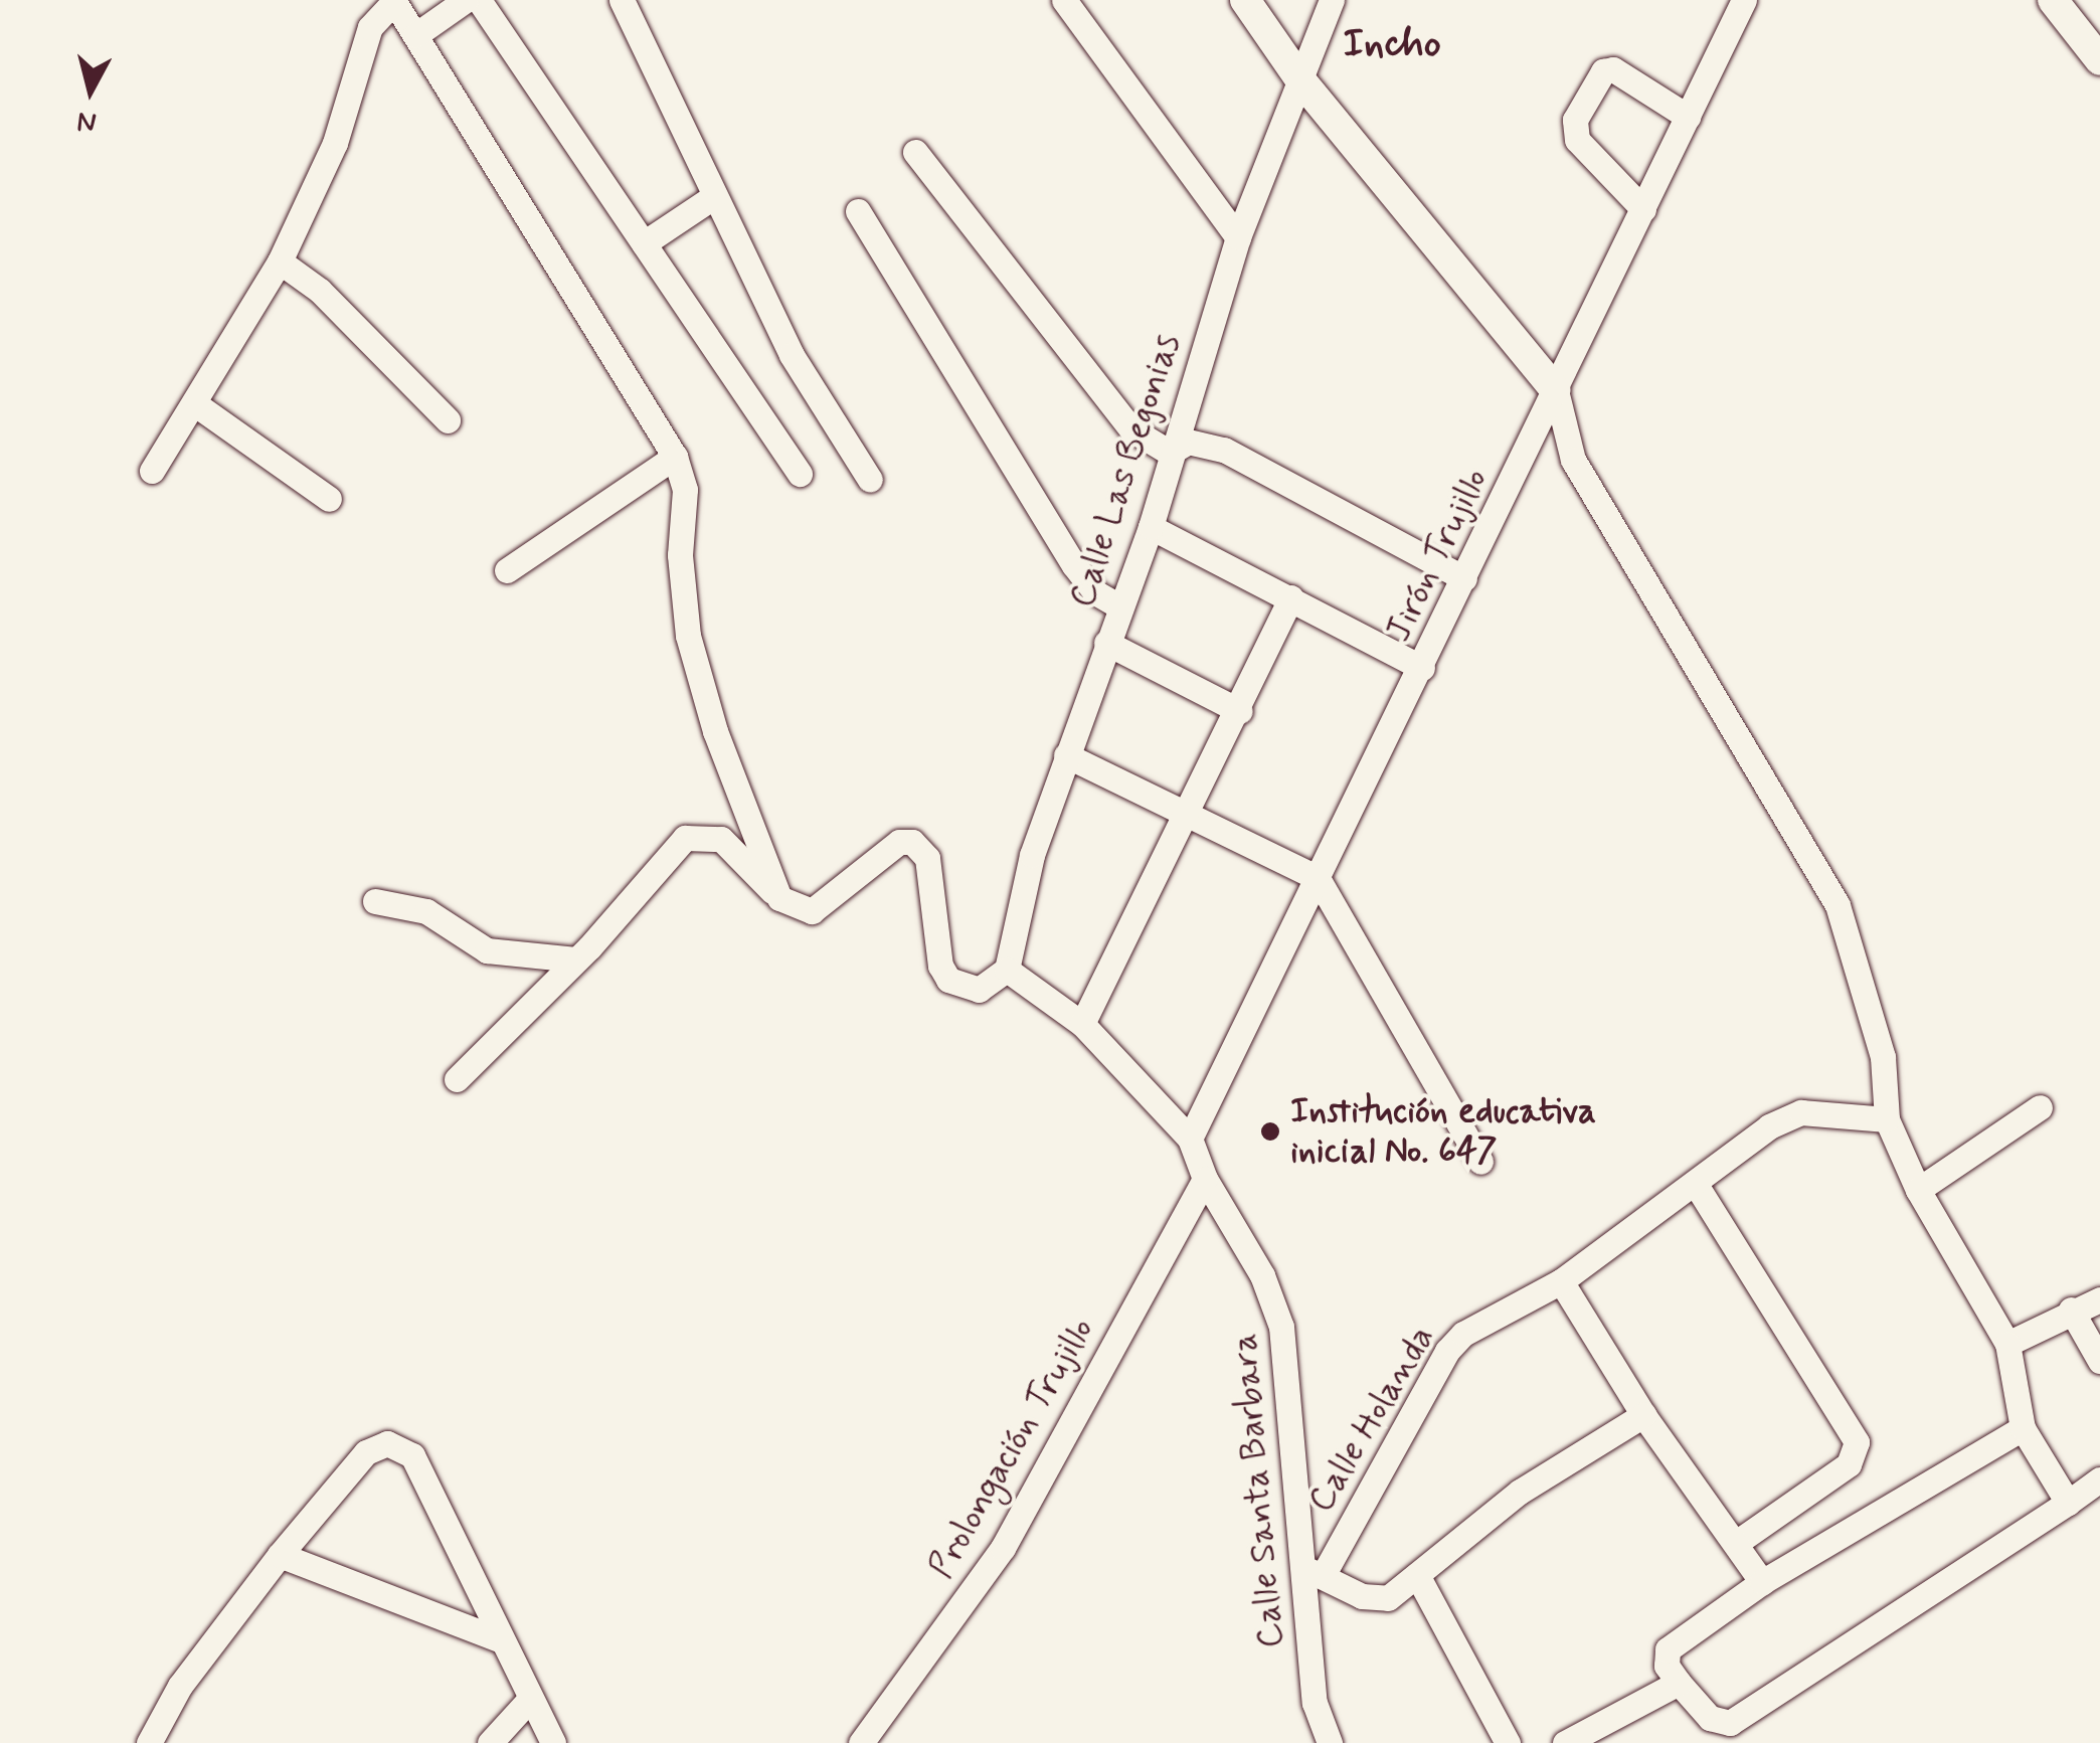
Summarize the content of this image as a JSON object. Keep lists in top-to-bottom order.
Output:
{
  "streets": {
    "street": [
      "Calle Las Begonias",
      "Jirón Trujillo",
      "Calle Holanda",
      "Prolongación Trujillo",
      "Calle Santa Barbara"
    ]
  },
  "crossings": [
    ["Calle Las Begonias", "Calle Santa Barbara"],
    ["Jirón Trujillo", "Calle Santa Barbara"],
    ["Calle Holanda", "Calle Santa Barbara"],
    ["Prolongación Trujillo", "Calle Santa Barbara"]
  ],
  "districts": ["Incho"],
  "places": ["Institución educativa inicial No. 647"],
  "north": "bottom"
}
